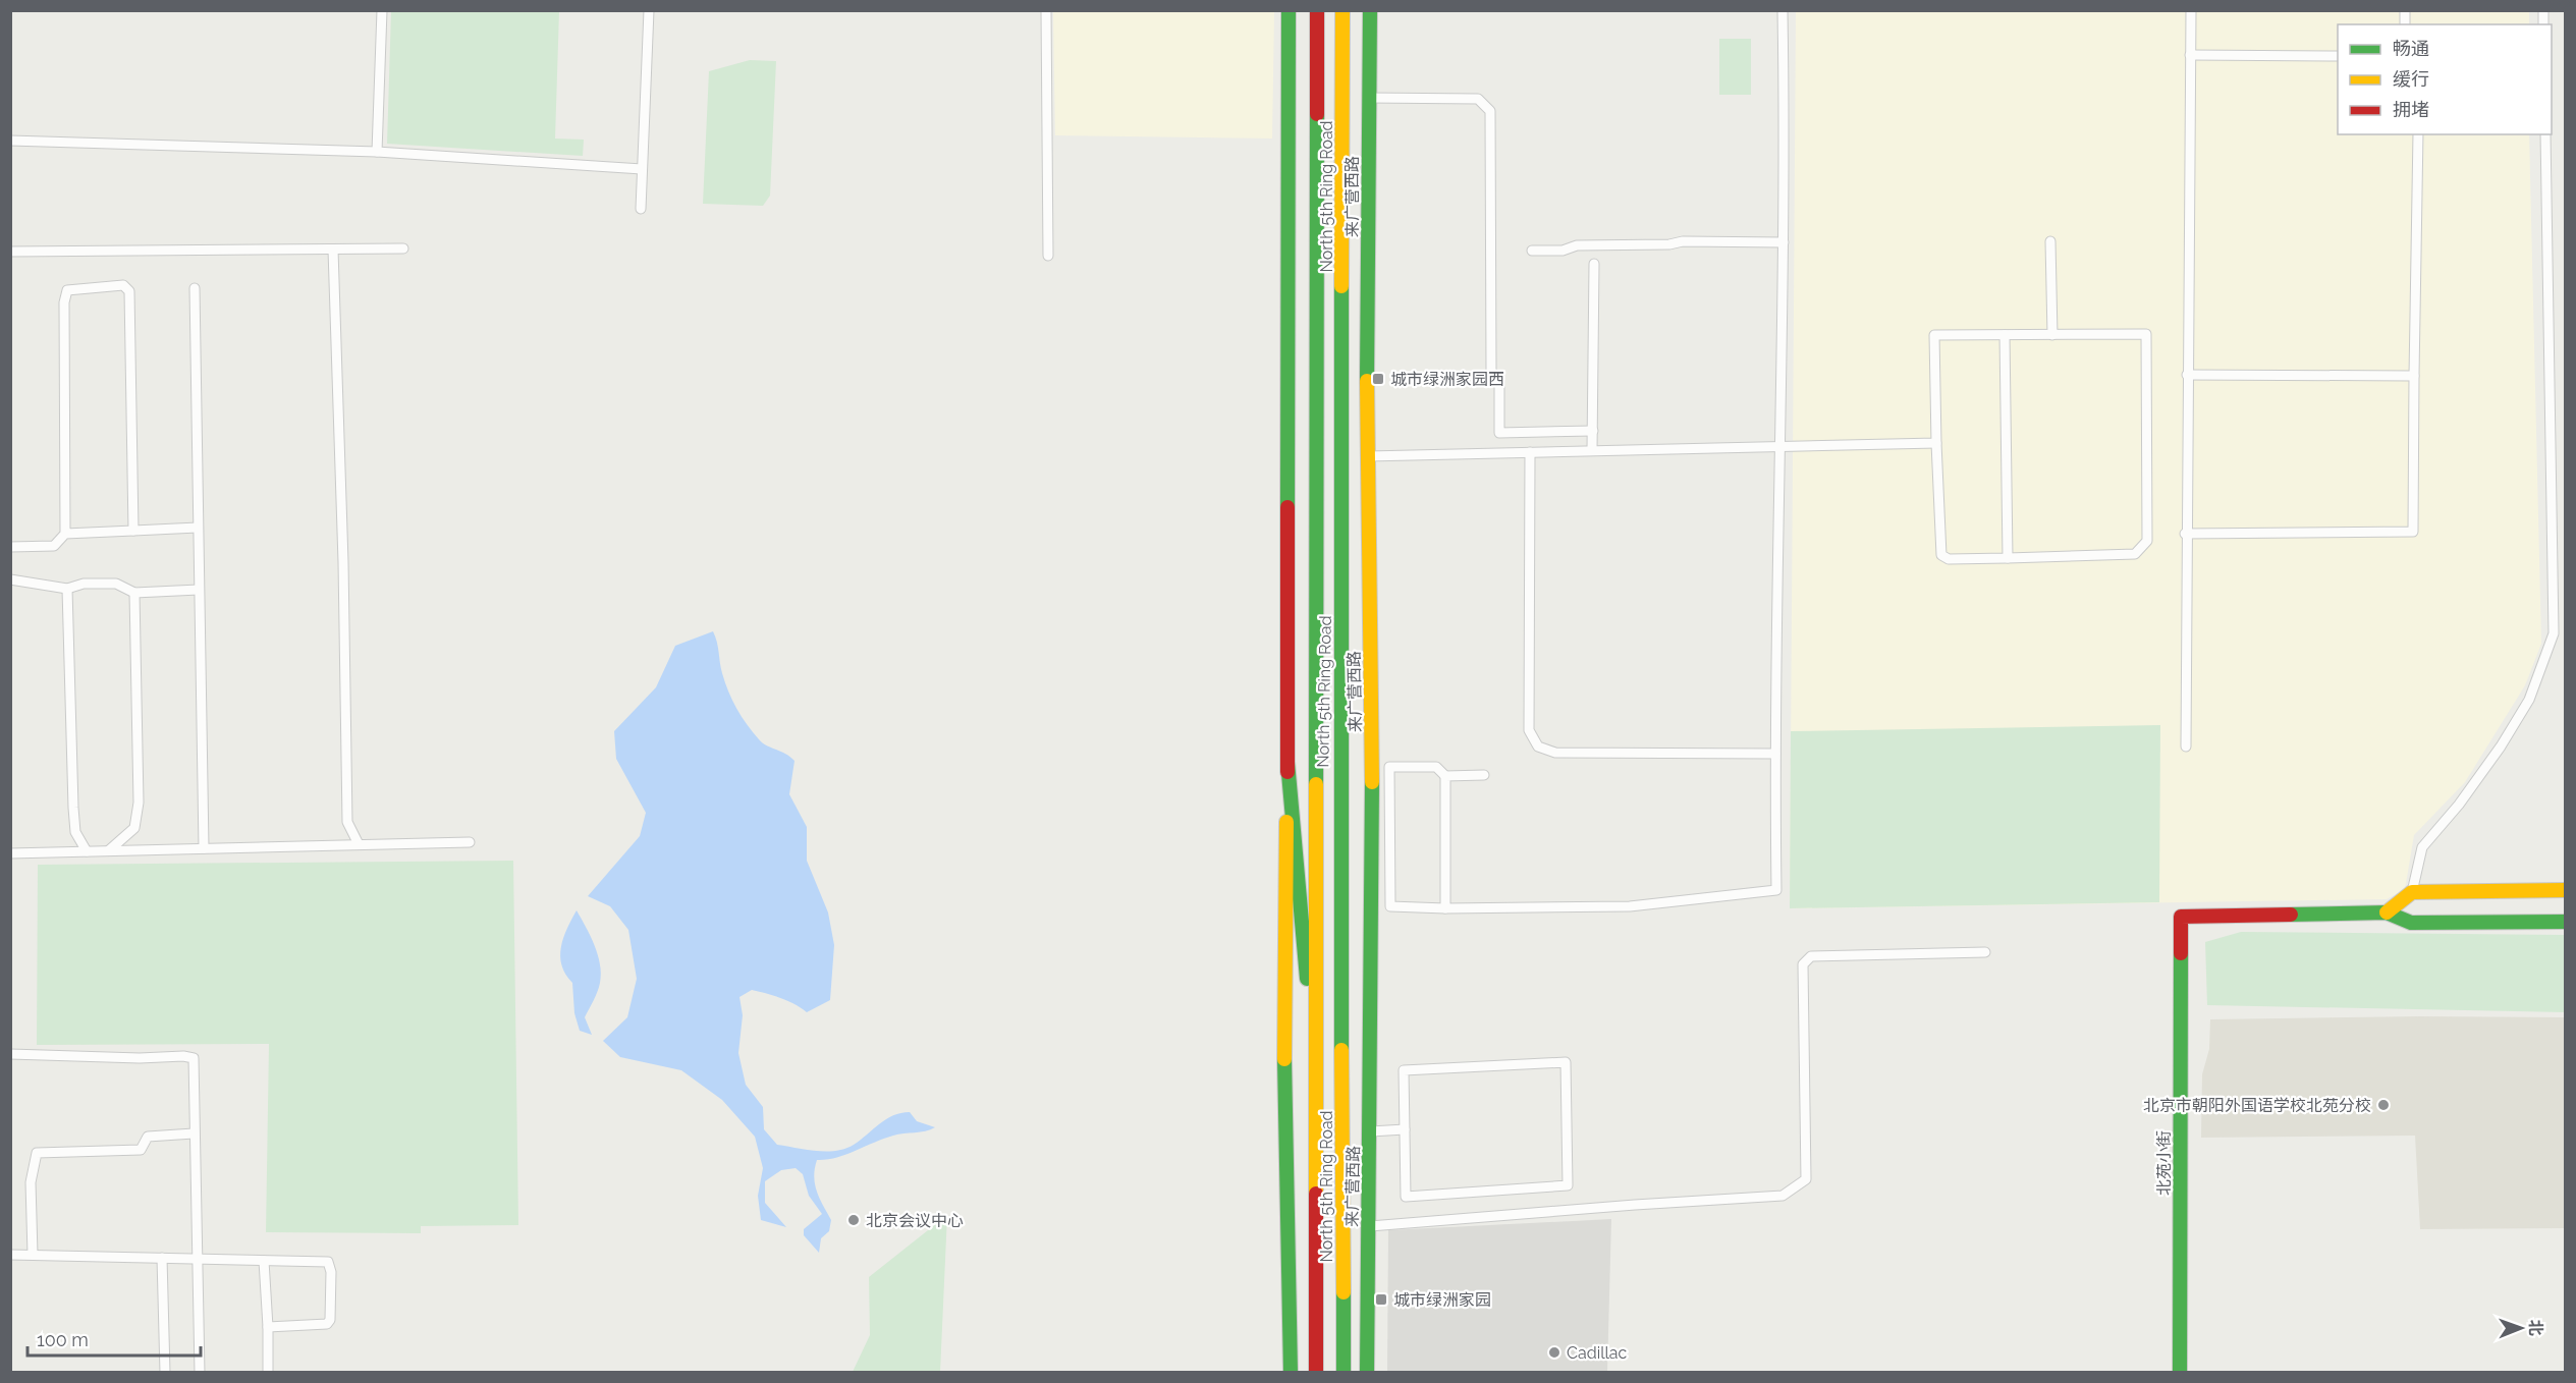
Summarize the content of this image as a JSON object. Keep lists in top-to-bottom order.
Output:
{
  "streets": {
    "main road": ["North 5th Ring Road", "来广营西路", "北苑小街"]
  },
  "places": {
    "transit": ["城市绿洲家园西", "城市绿洲家园"],
    "other": ["北京市朝阳外国语学校北苑分校", "北京会议中心", "Cadillac"]
  },
  "legend": ["畅通", "缓行", "拥堵"],
  "scale_bar": "100 m",
  "north": "right"
}
